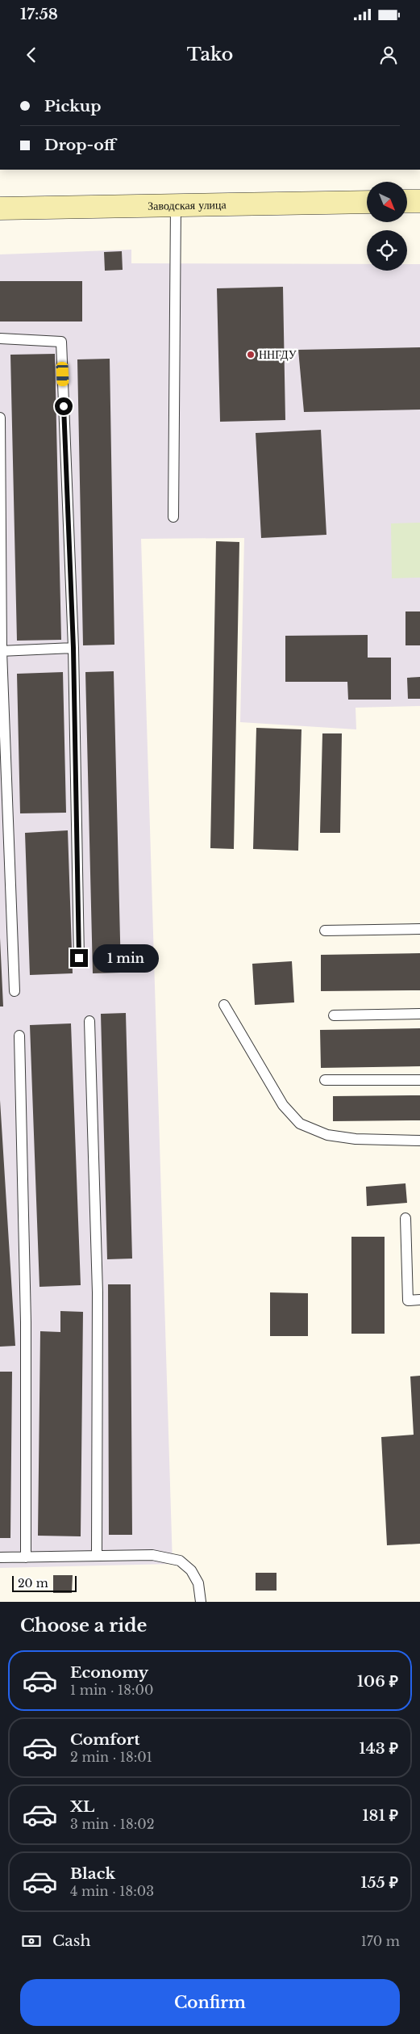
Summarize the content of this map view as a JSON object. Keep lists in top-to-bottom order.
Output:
{
  "streets": {
    "street": ["Заводская улица"]
  },
  "places": ["ННГДУ"],
  "scale_bar": "20 m",
  "north": "bottom right",
  "page": {
    "status": "17:58",
    "header": "Tako",
    "banner": ["Pickup", "Drop-off"],
    "bubble": "1 min",
    "scale": "20 m",
    "heading": "Choose a ride",
    "list": [
      {
        "name": "Economy",
        "note": "1 min · 18:00",
        "value": "106 ₽"
      },
      {
        "name": "Comfort",
        "note": "2 min · 18:01",
        "value": "143 ₽"
      },
      {
        "name": "XL",
        "note": "3 min · 18:02",
        "value": "181 ₽"
      },
      {
        "name": "Black",
        "note": "4 min · 18:03",
        "value": "155 ₽"
      }
    ],
    "pay": ["Cash", "170 m"],
    "buttons": "Confirm"
  }
}
